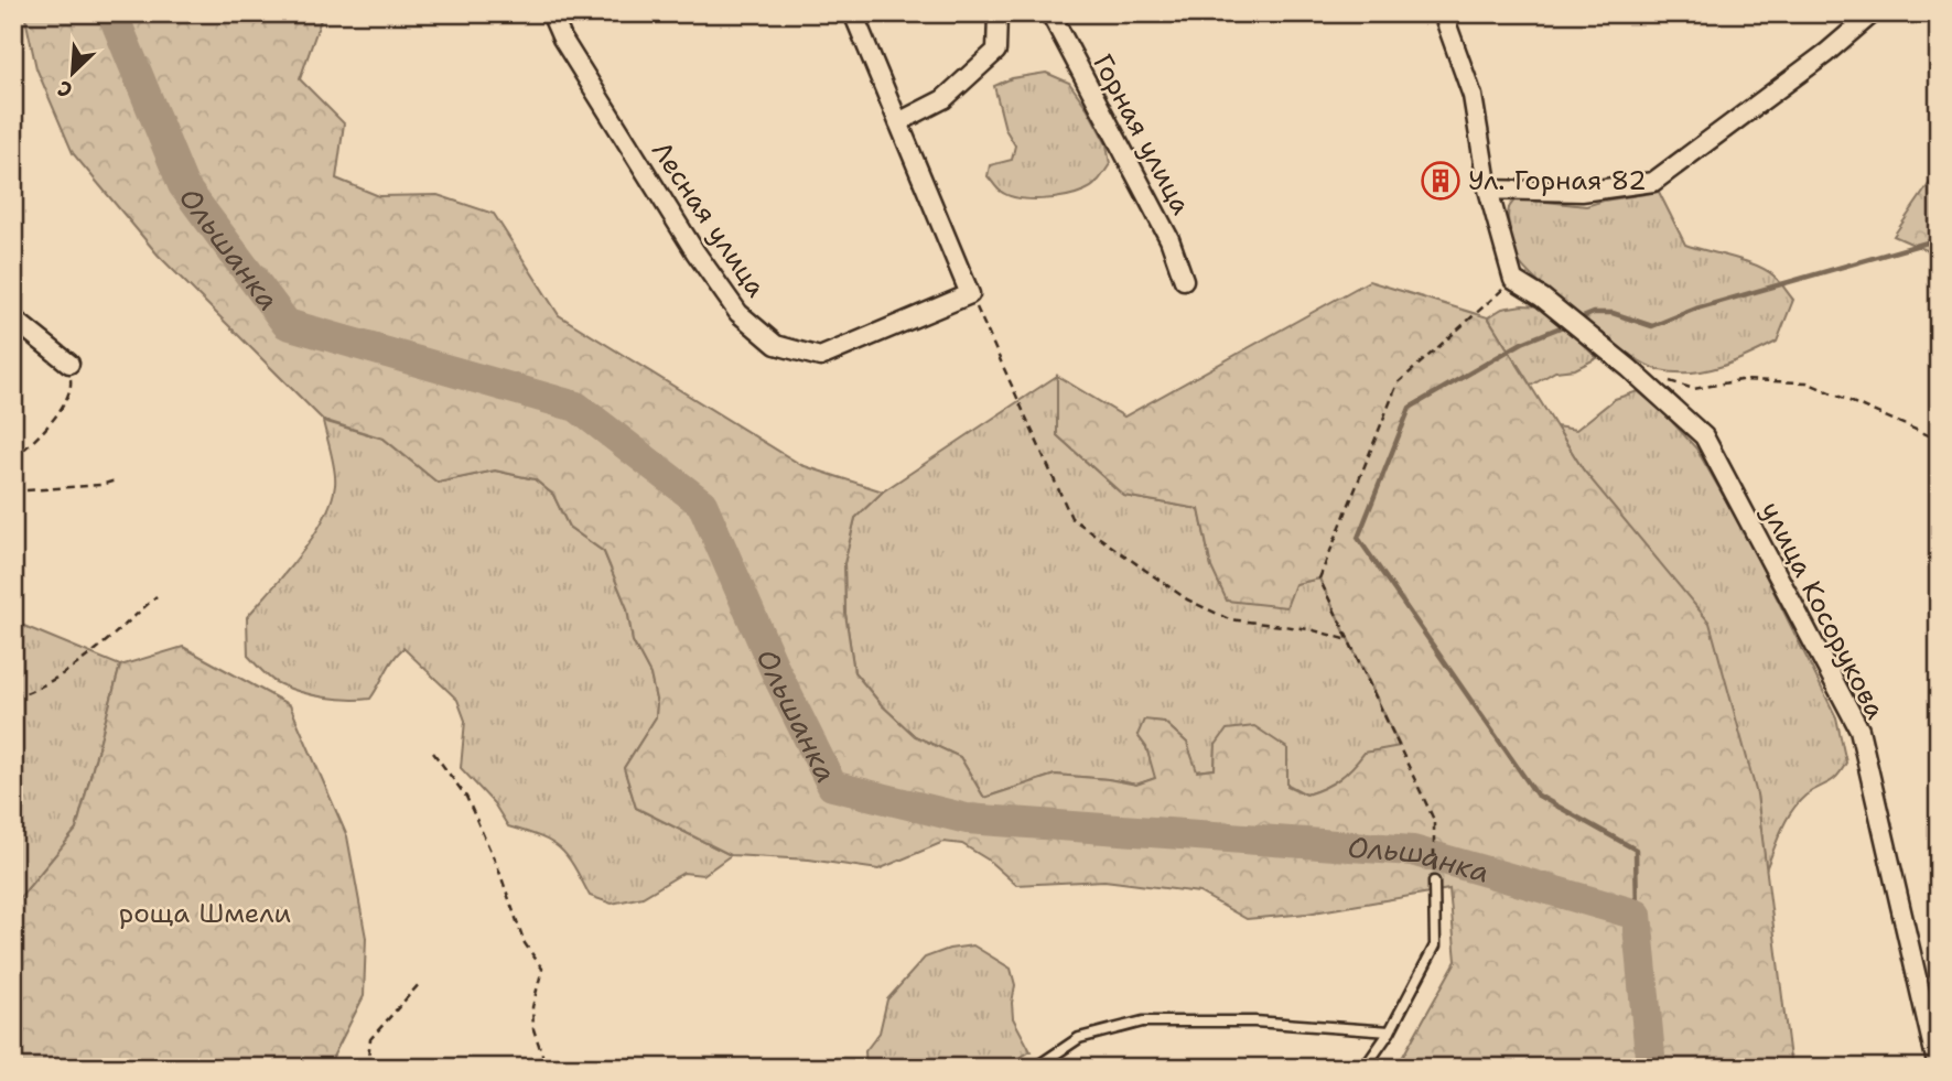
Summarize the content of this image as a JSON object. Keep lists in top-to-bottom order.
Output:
{
  "streets": {
    "street": ["Горная улица", "Лесная улица", "улица Косорукова"]
  },
  "water": ["Ольшанка"],
  "parks": ["роща Шмели"],
  "places": {
    "building": ["Ул. Горная 82"]
  },
  "north": "bottom left"
}
